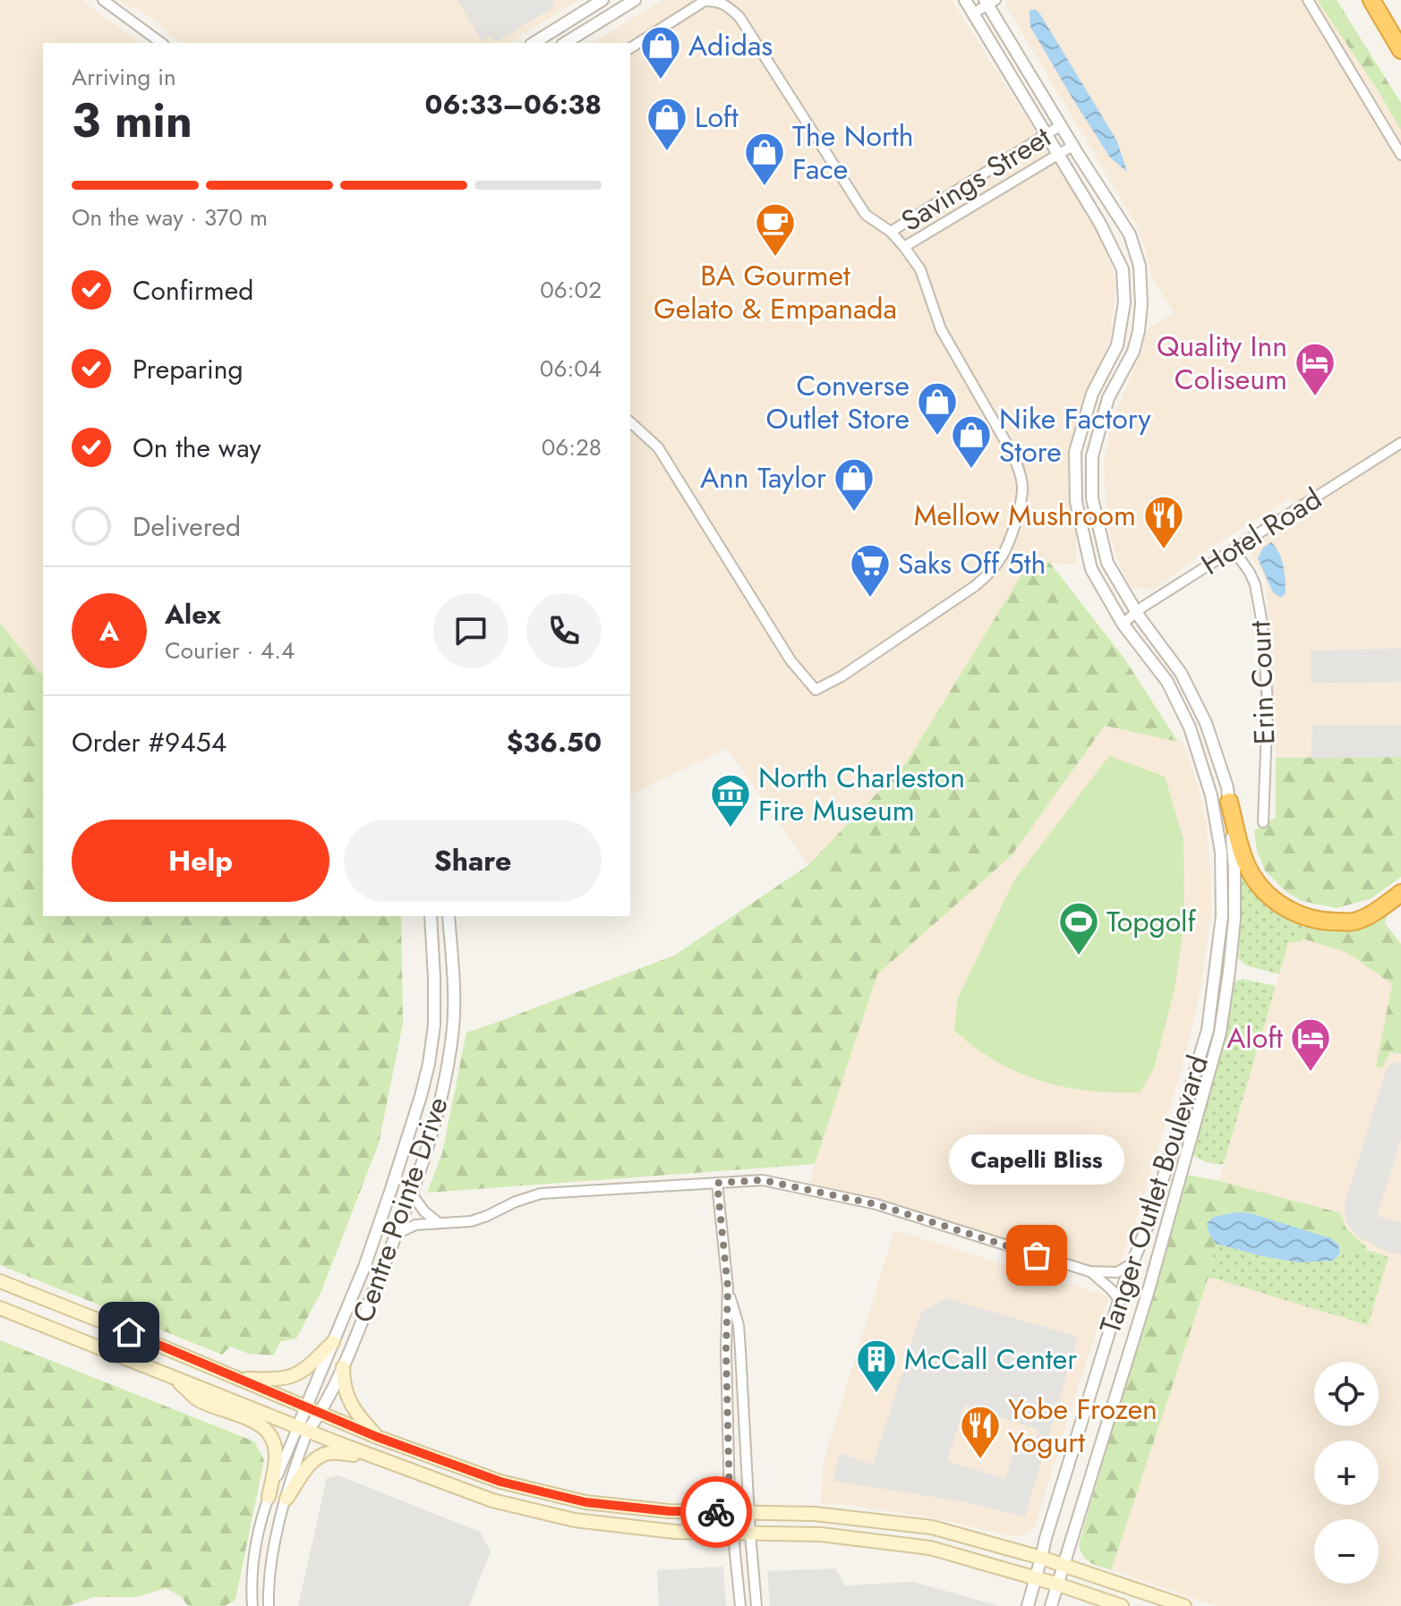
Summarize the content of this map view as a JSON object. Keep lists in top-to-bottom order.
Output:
{
  "streets": {
    "street": [
      "Savings Street",
      "Hotel Road",
      "Erin Court",
      "Tanger Outlet Boulevard",
      "Centre Pointe Drive"
    ]
  },
  "crossings": [
    ["Savings Street", "Tanger Outlet Boulevard"],
    ["Hotel Road", "Erin Court"],
    ["Hotel Road", "Tanger Outlet Boulevard"]
  ],
  "places": {
    "shop": [
      "Adidas",
      "Loft",
      "The North Face",
      "Converse Outlet Store",
      "Nike Factory Store",
      "Ann Taylor"
    ],
    "cafe": ["BA Gourmet Gelato & Empanada"],
    "hotel": ["Quality Inn Coliseum", "Aloft"],
    "restaurant": ["Mellow Mushroom", "Yobe Frozen Yogurt"],
    "supermarket": ["Saks Off 5th"],
    "museum": ["North Charleston Fire Museum"],
    "sports": ["Topgolf"],
    "other": ["Capelli Bliss"],
    "building": ["McCall Center"]
  },
  "page": {
    "heading": ["3 min", "Arriving in", "06:33–06:38"],
    "panel": [
      "Alex",
      "Courier · 4.4",
      "Order #9454",
      "$36.50"
    ],
    "bar": "On the way · 370 m",
    "list": [
      ["Confirmed", "06:02"],
      ["Preparing", "06:04"],
      ["On the way", "06:28"],
      "Delivered"
    ],
    "round": "A",
    "buttons": ["Help", "Share"],
    "bubble": "Capelli Bliss",
    "map_buttons": ["+", "−"]
  }
}
